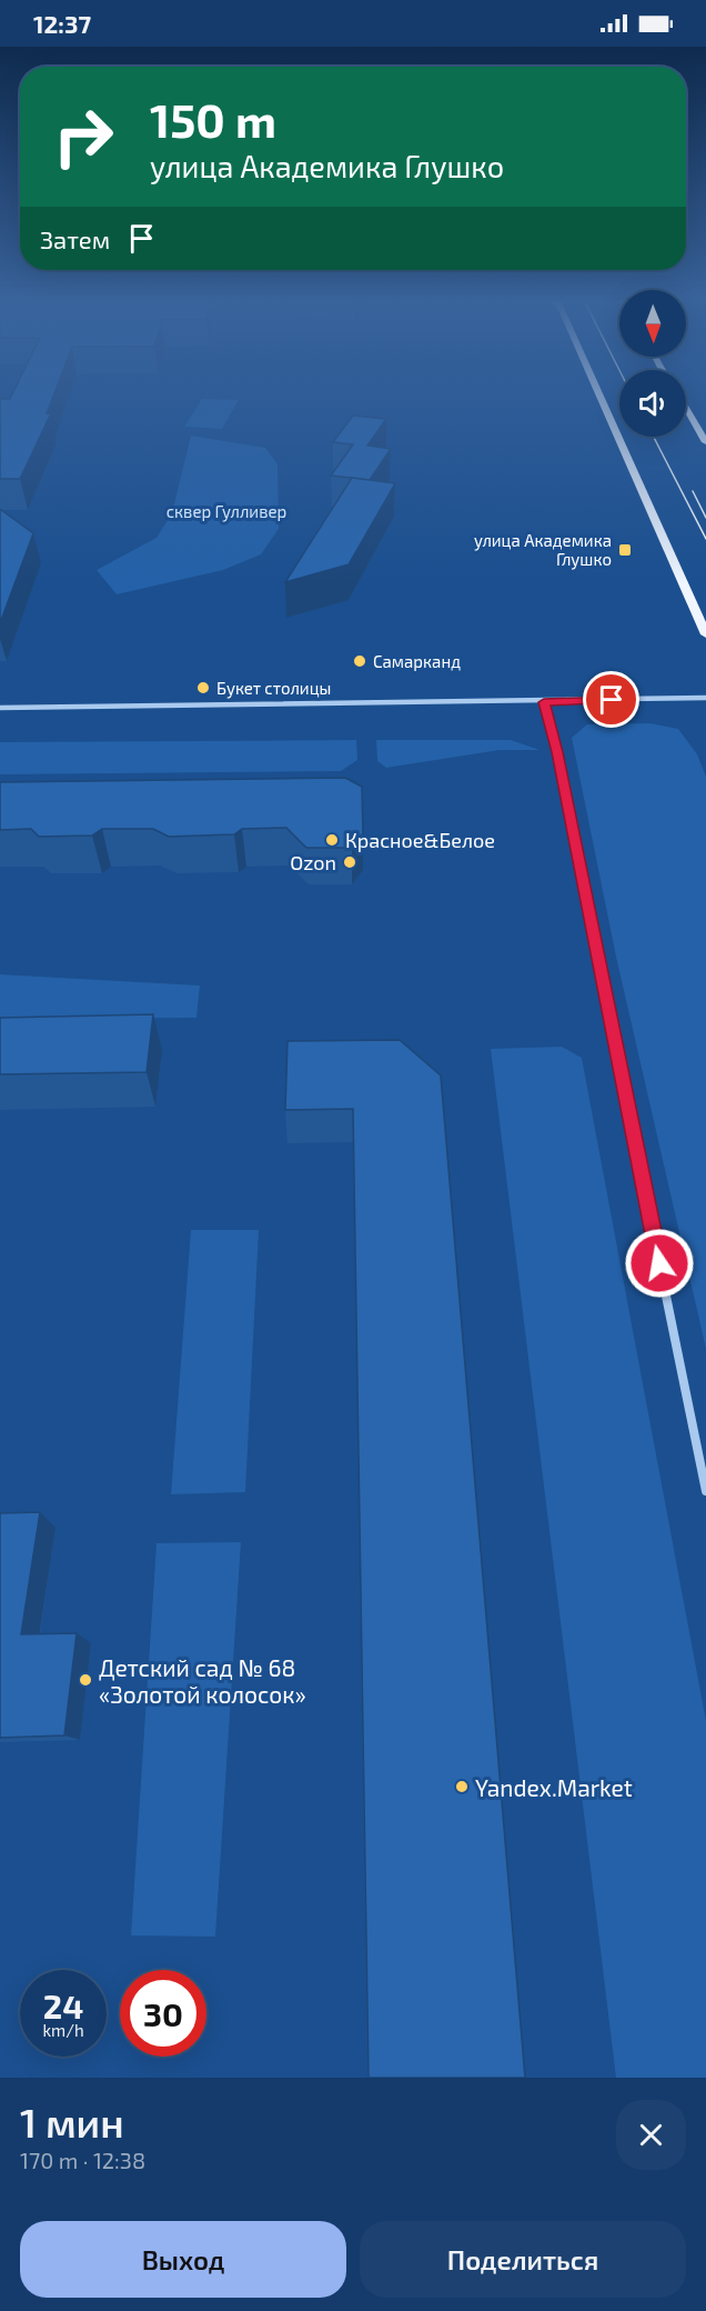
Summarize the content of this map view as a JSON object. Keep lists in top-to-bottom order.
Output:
{
  "parks": ["сквер Гулливер"],
  "places": {
    "transit": ["улица Академика Глушко"],
    "other": [
      "Самарканд",
      "Букет столицы",
      "Красное&Белое",
      "Ozon",
      "Детский сад № 68 «Золотой колосок»",
      "Yandex.Market"
    ]
  },
  "north": "bottom",
  "page": {
    "status": "12:37",
    "turn": ["150 m", "улица Академика Глушко"],
    "then": "Затем",
    "speed": "24 km/h",
    "limit": "30",
    "heading": ["1 мин", "170 m · 12:38"],
    "buttons": ["Выход", "Поделиться"]
  }
}
